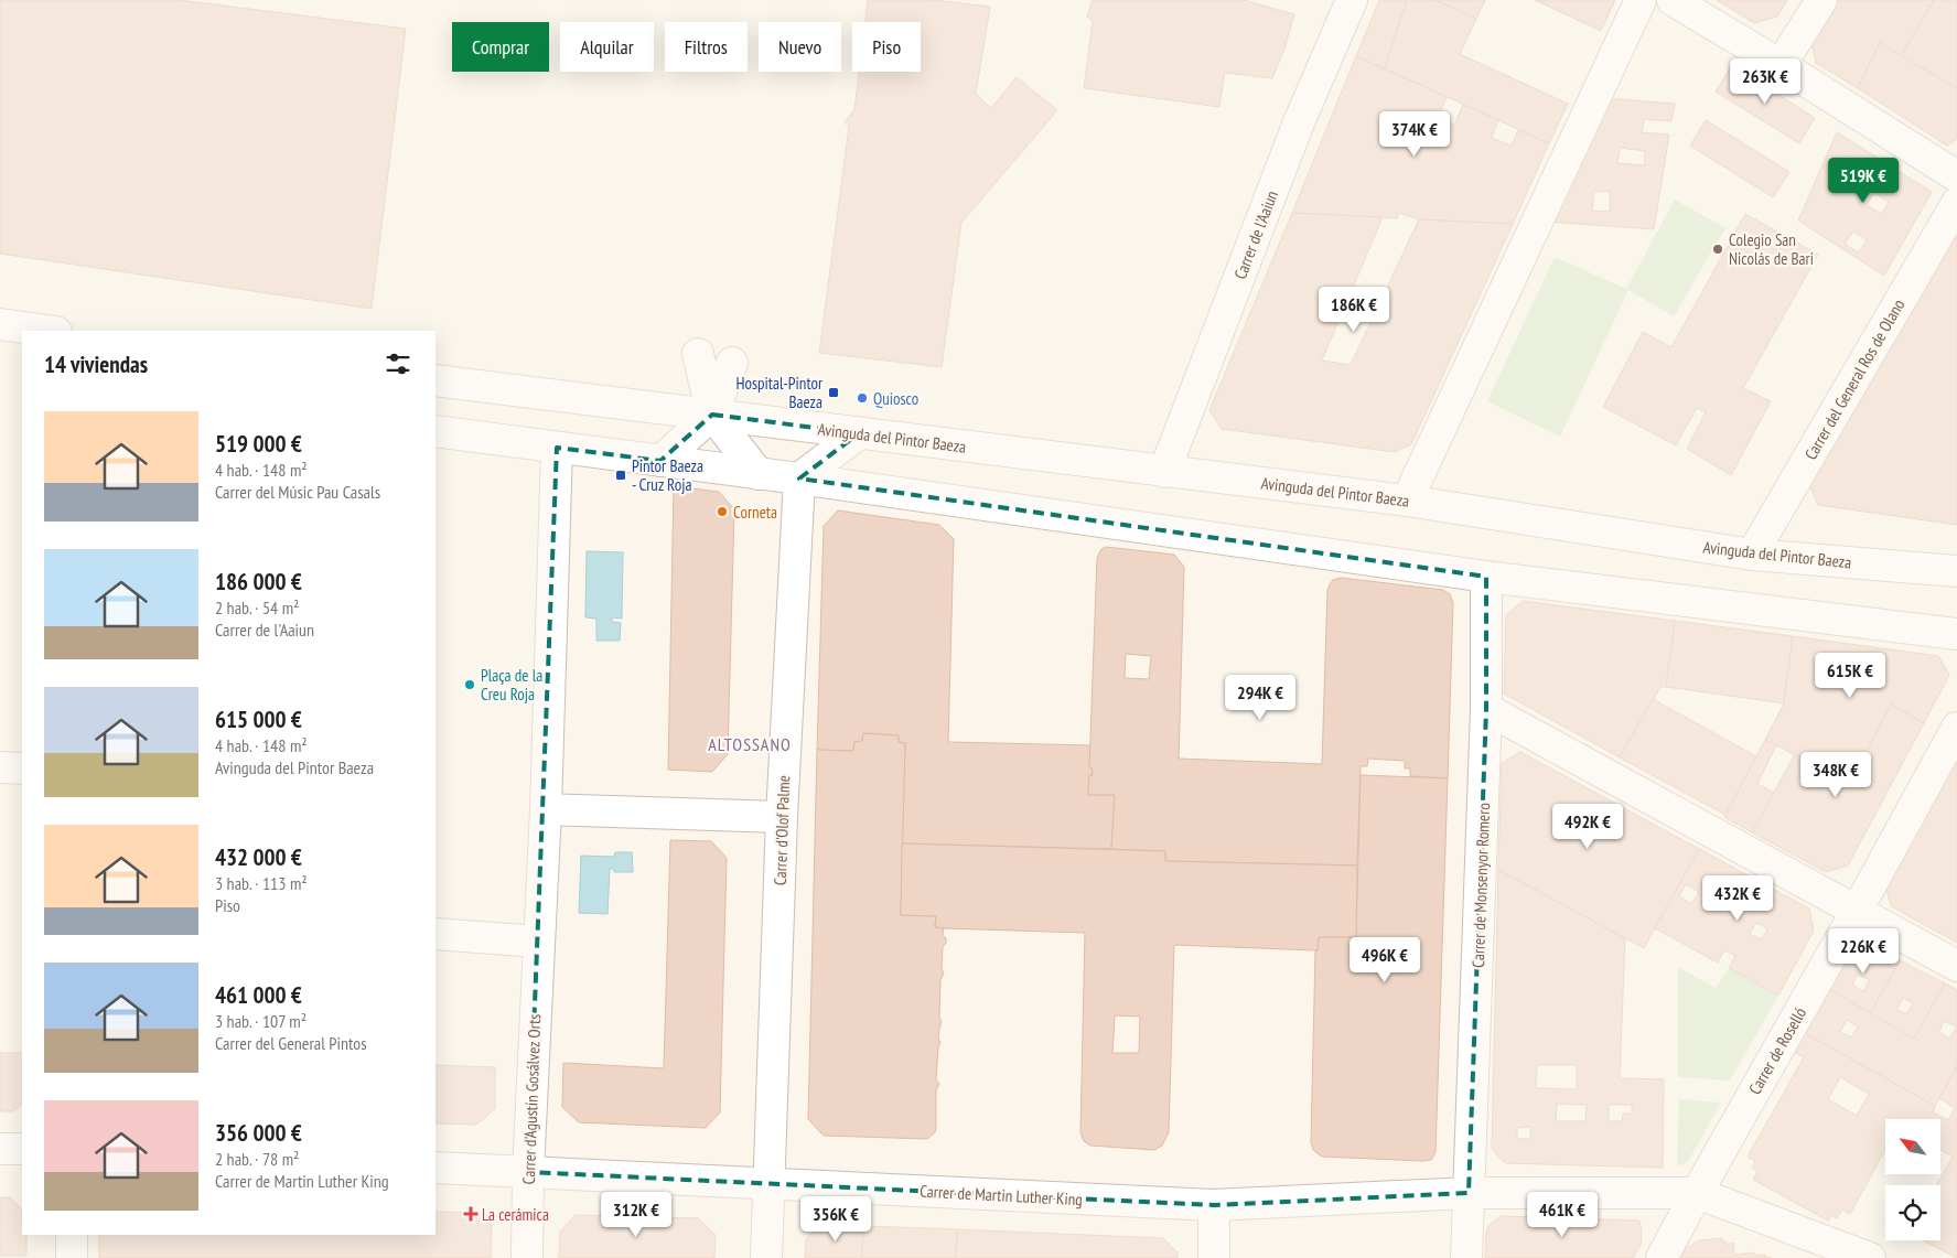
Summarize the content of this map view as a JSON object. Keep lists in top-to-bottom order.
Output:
{
  "streets": {
    "street": [
      "Carrer de l'Aaiun",
      "Carrer del General Ros de Olano",
      "Avinguda del Pintor Baeza",
      "Carrer d'Olof Palme",
      "Carrer de Monsenyor Romero",
      "Carrer de Roselló",
      "Carrer d'Agustín Gosálvez Orts",
      "Carrer de Martin Luther King"
    ]
  },
  "crossings": [
    ["Carrer de l'Aaiun", "Avinguda del Pintor Baeza"],
    ["Carrer del General Ros de Olano", "Avinguda del Pintor Baeza"],
    ["Carrer d'Olof Palme", "Carrer de Martin Luther King"],
    ["Carrer de Monsenyor Romero", "Carrer de Martin Luther King"],
    ["Carrer de Roselló", "Carrer de Martin Luther King"],
    ["Carrer d'Agustín Gosálvez Orts", "Carrer de Martin Luther King"]
  ],
  "districts": ["ALTOSSANO"],
  "places": {
    "other": [
      "Colegio San Nicolás de Bari",
      "Quiosco",
      "Corneta",
      "Plaça de la Creu Roja"
    ],
    "transit": ["Hospital-Pintor Baeza", "Pintor Baeza - Cruz Roja"],
    "health": ["La cerámica"]
  },
  "north": "top left",
  "page": {
    "chip": [
      "Comprar",
      "Alquilar",
      "Filtros",
      "Nuevo",
      "Piso"
    ],
    "price": [
      "263K €",
      "374K €",
      "519K €",
      "186K €",
      "615K €",
      "294K €",
      "348K €",
      "492K €",
      "432K €",
      "226K €",
      "496K €",
      "312K €",
      "461K €",
      "356K €"
    ],
    "heading": "14 viviendas",
    "list": [
      {
        "name": "519 000 €",
        "note": "4 hab. · 148 m² · Carrer del Músic Pau Casals"
      },
      {
        "name": "186 000 €",
        "note": "2 hab. · 54 m² · Carrer de l'Aaiun"
      },
      {
        "name": "615 000 €",
        "note": "4 hab. · 148 m² · Avinguda del Pintor Baeza"
      },
      {
        "name": "432 000 €",
        "note": "3 hab. · 113 m² · Piso"
      },
      {
        "name": "461 000 €",
        "note": "3 hab. · 107 m² · Carrer del General Pintos"
      },
      {
        "name": "356 000 €",
        "note": "2 hab. · 78 m² · Carrer de Martin Luther King"
      }
    ]
  }
}
